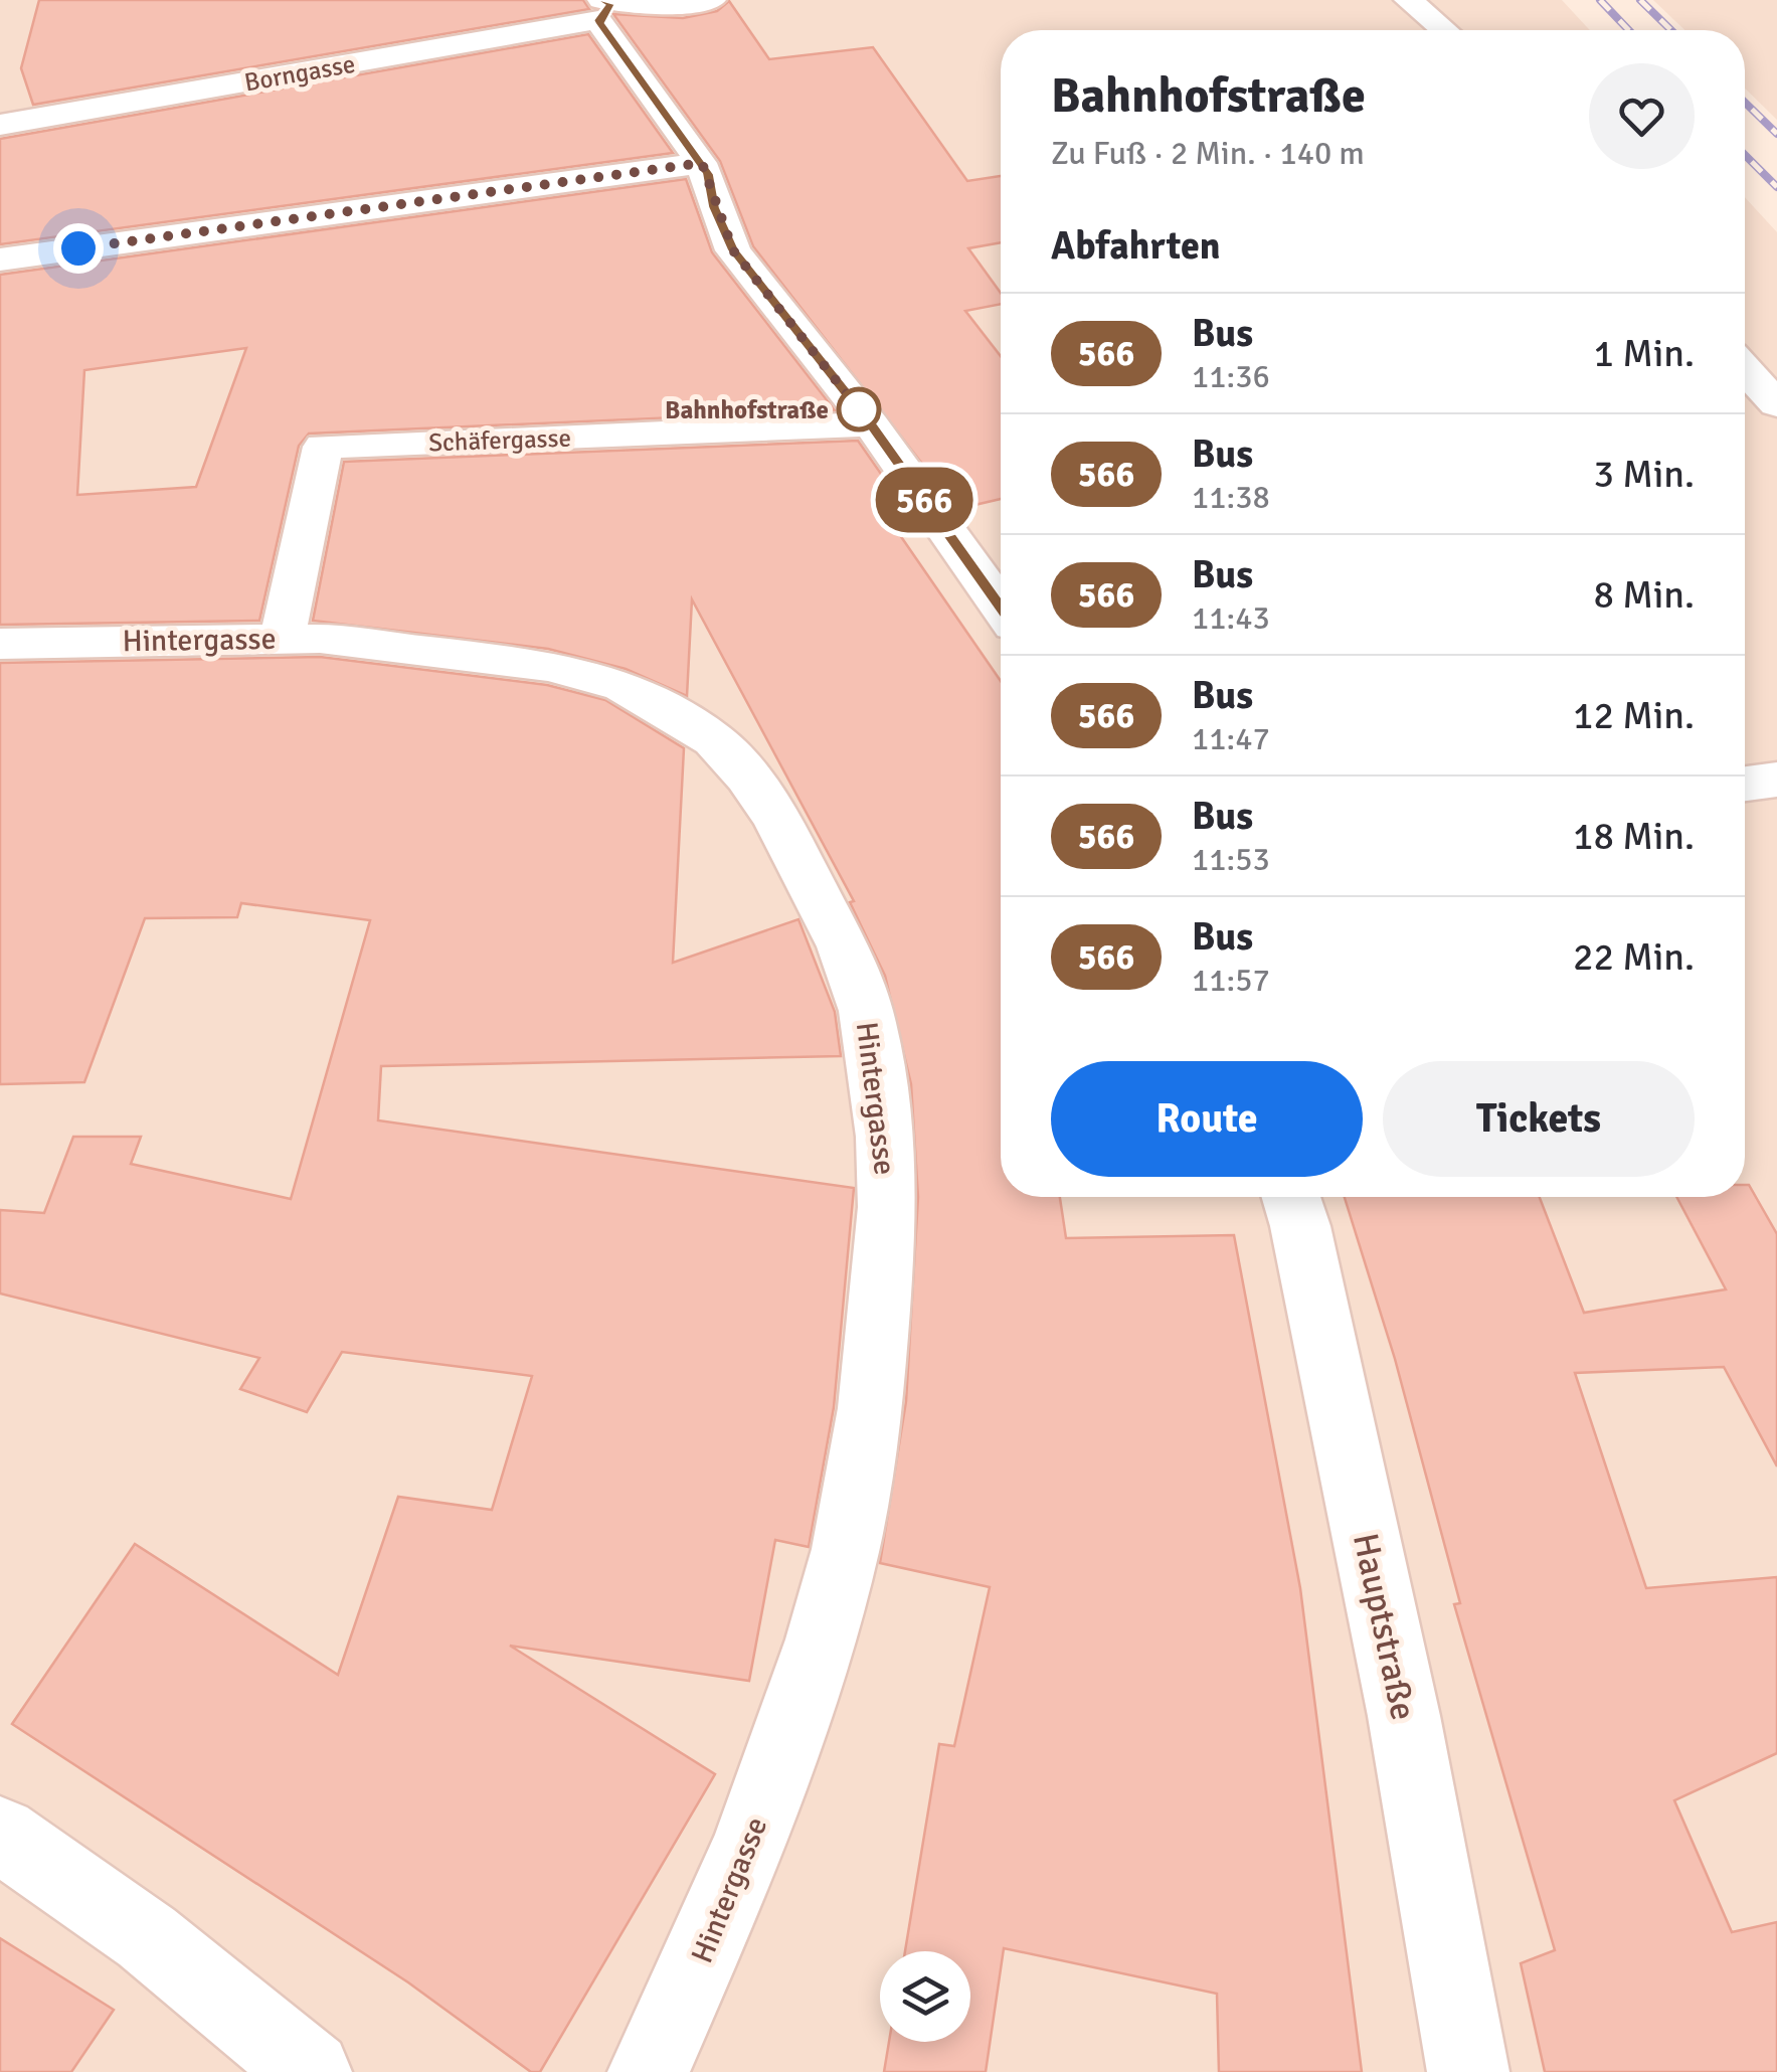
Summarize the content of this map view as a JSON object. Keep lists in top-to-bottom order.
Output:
{
  "streets": {
    "street": [
      "Borngasse",
      "Schäfergasse",
      "Hintergasse",
      "Hauptstraße"
    ]
  },
  "crossings": [
    ["Schäfergasse", "Hintergasse"]
  ],
  "places": ["Bahnhofstraße"],
  "lines": ["bus line 566"],
  "page": {
    "on_map": "566",
    "heading": [
      ["Bahnhofstraße", "Zu Fuß · 2 Min. · 140 m"],
      "Abfahrten"
    ],
    "list": [
      {
        "mark": "566",
        "name": "Bus",
        "note": "11:36",
        "value": "1 Min."
      },
      {
        "mark": "566",
        "name": "Bus",
        "note": "11:38",
        "value": "3 Min."
      },
      {
        "mark": "566",
        "name": "Bus",
        "note": "11:43",
        "value": "8 Min."
      },
      {
        "mark": "566",
        "name": "Bus",
        "note": "11:47",
        "value": "12 Min."
      },
      {
        "mark": "566",
        "name": "Bus",
        "note": "11:53",
        "value": "18 Min."
      },
      {
        "mark": "566",
        "name": "Bus",
        "note": "11:57",
        "value": "22 Min."
      }
    ],
    "buttons": ["Route", "Tickets"]
  }
}
